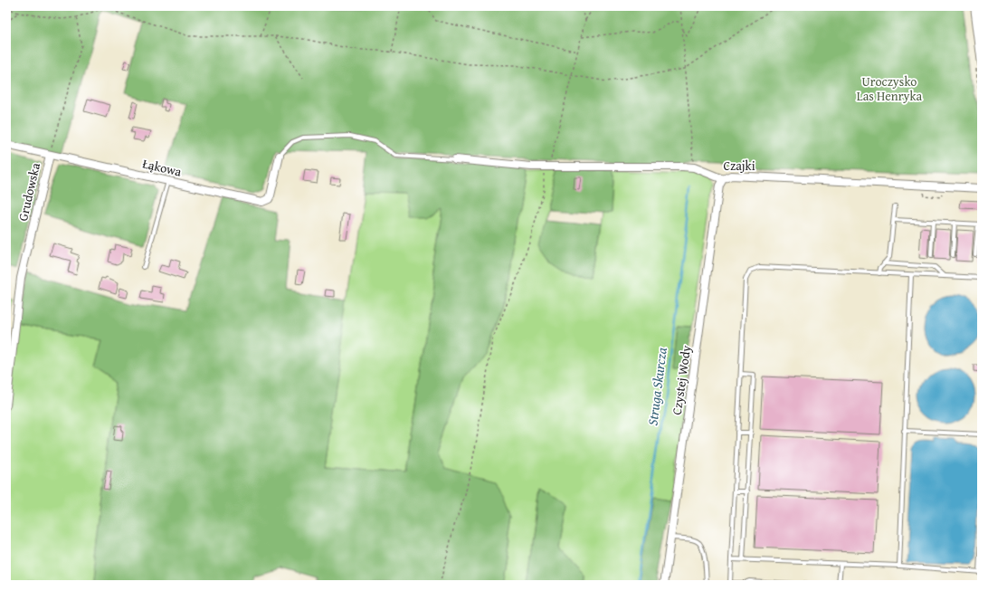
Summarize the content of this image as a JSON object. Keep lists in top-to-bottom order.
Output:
{
  "streets": {
    "street": [
      "Czajki",
      "Łąkowa",
      "Grudowska",
      "Czystej Wody"
    ]
  },
  "crossings": [
    ["Czajki", "Czystej Wody"],
    ["Łąkowa", "Grudowska"]
  ],
  "water": ["Struga Skurcza"],
  "parks": ["Uroczysko Las Henryka"]
}
